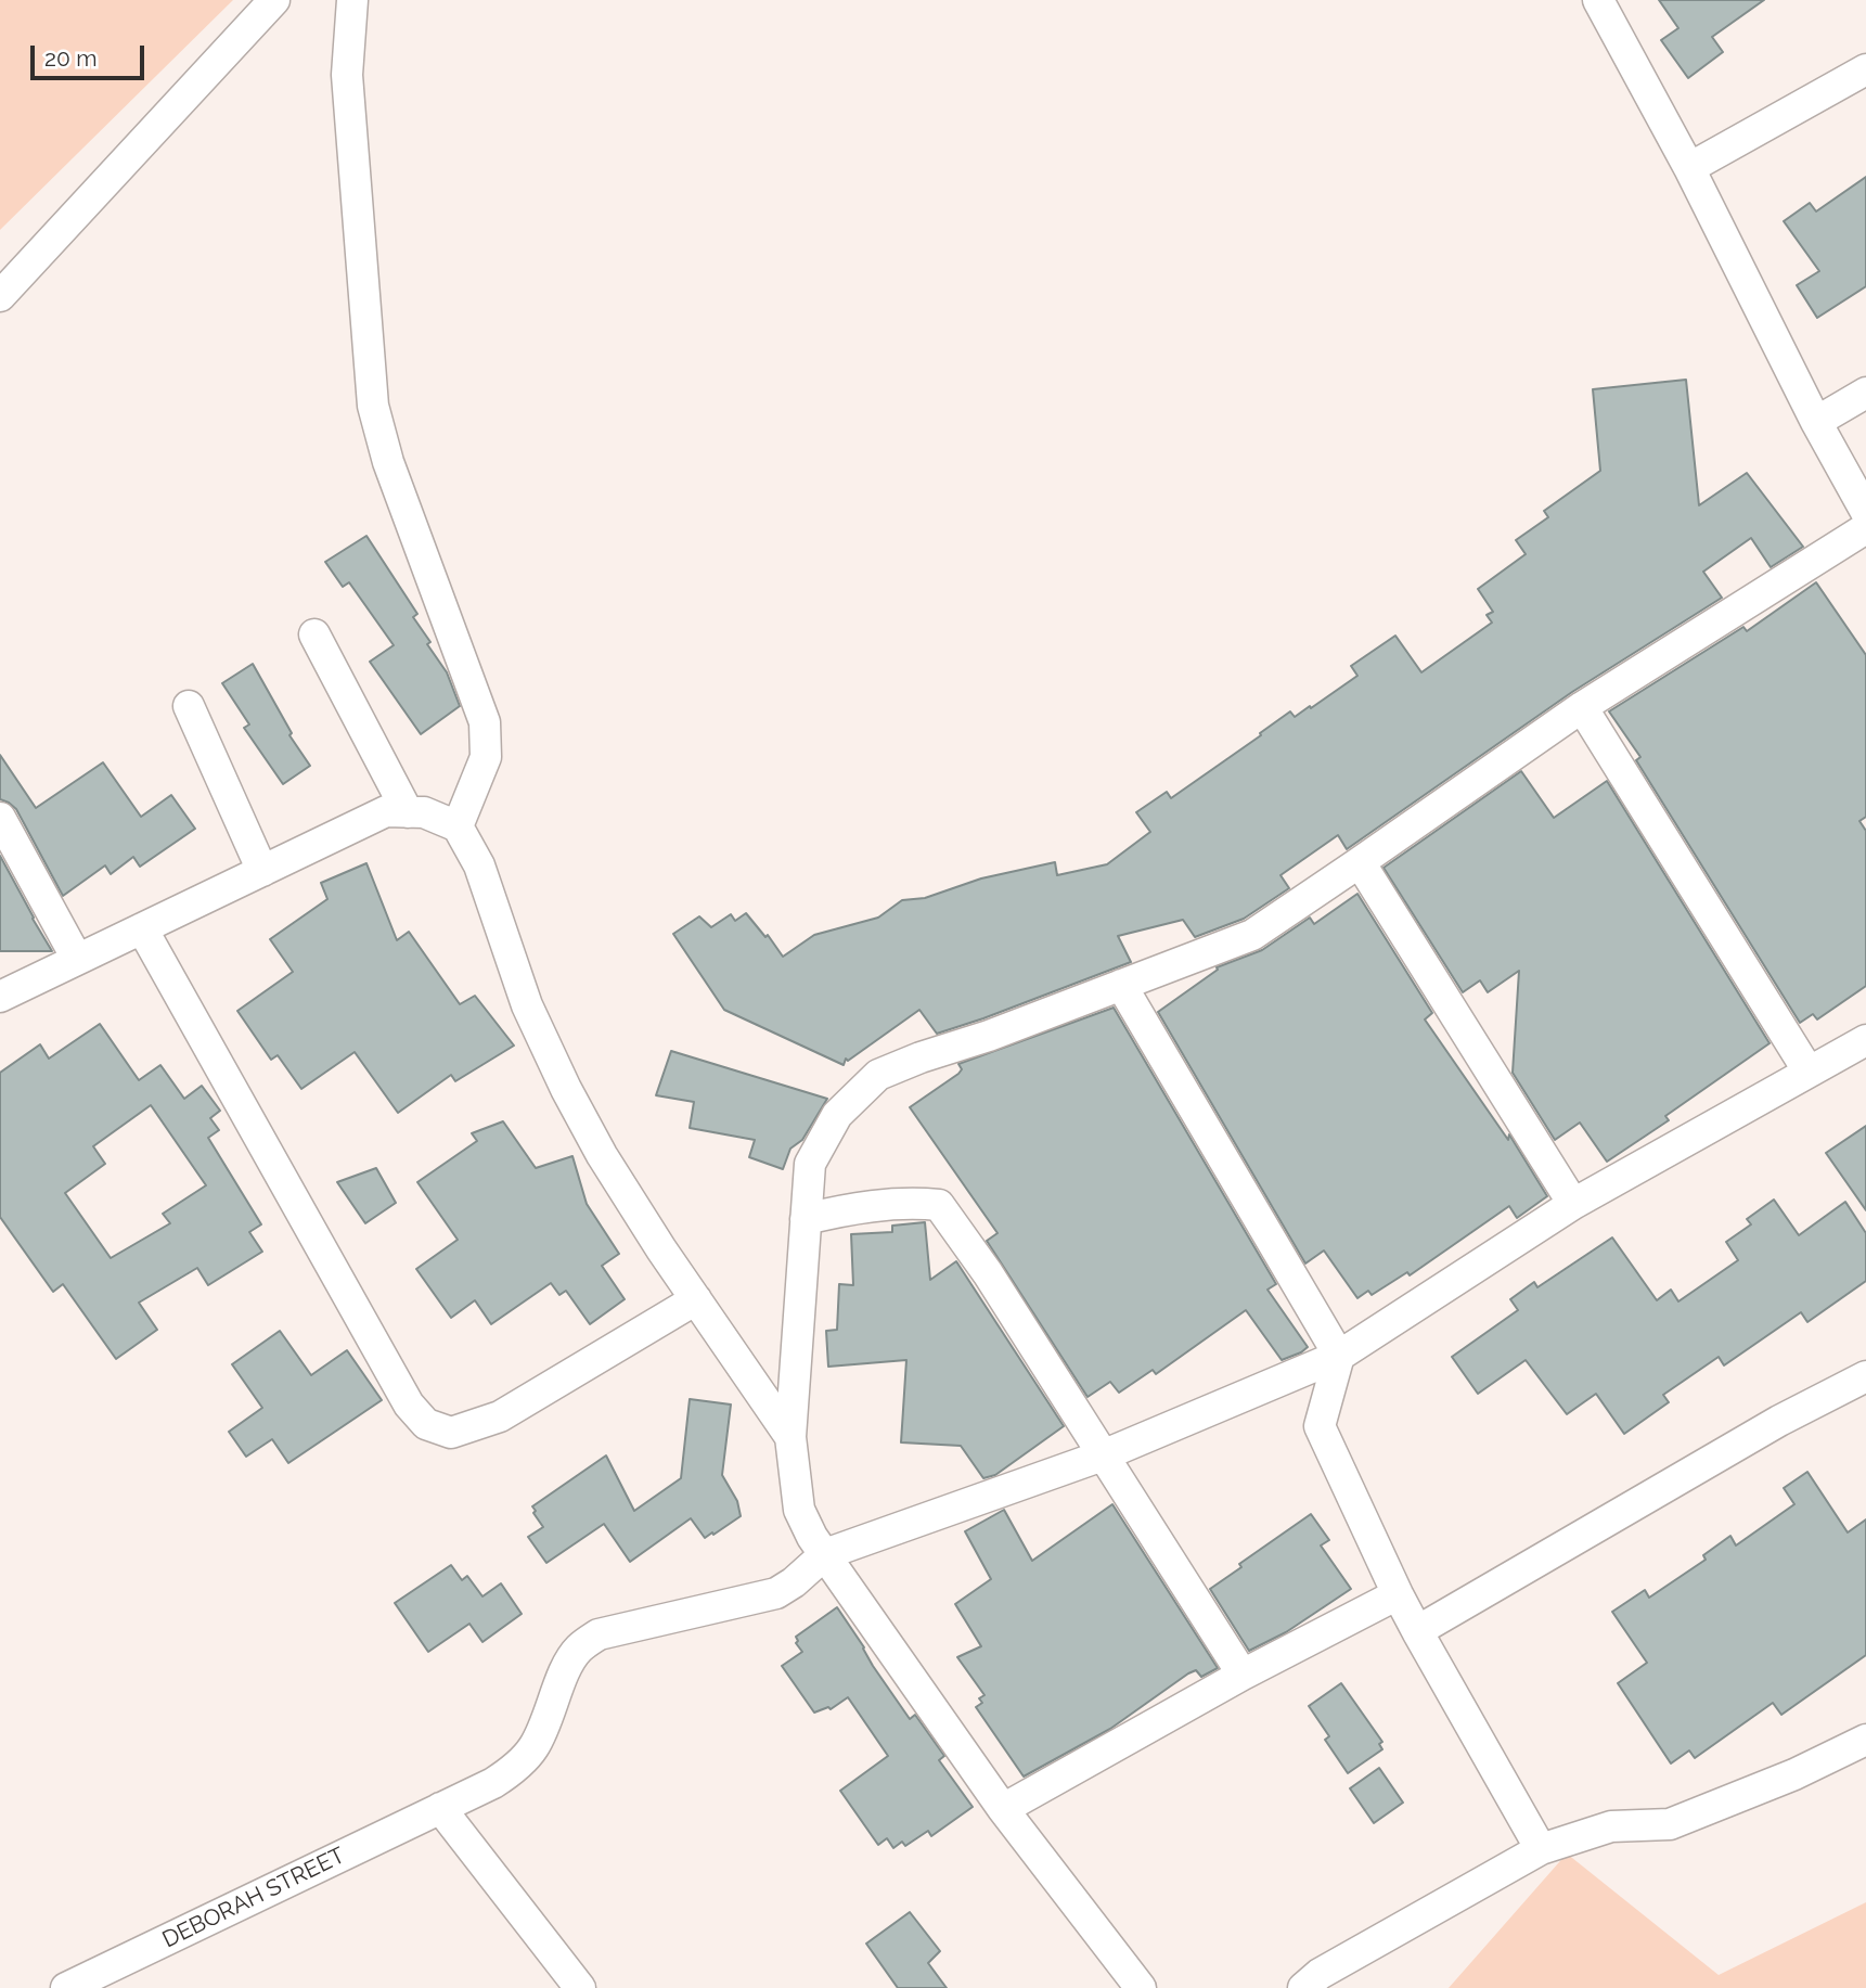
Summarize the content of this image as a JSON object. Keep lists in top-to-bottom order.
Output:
{
  "streets": {
    "street": ["DEBORAH STREET"]
  },
  "scale_bar": "20 m"
}
